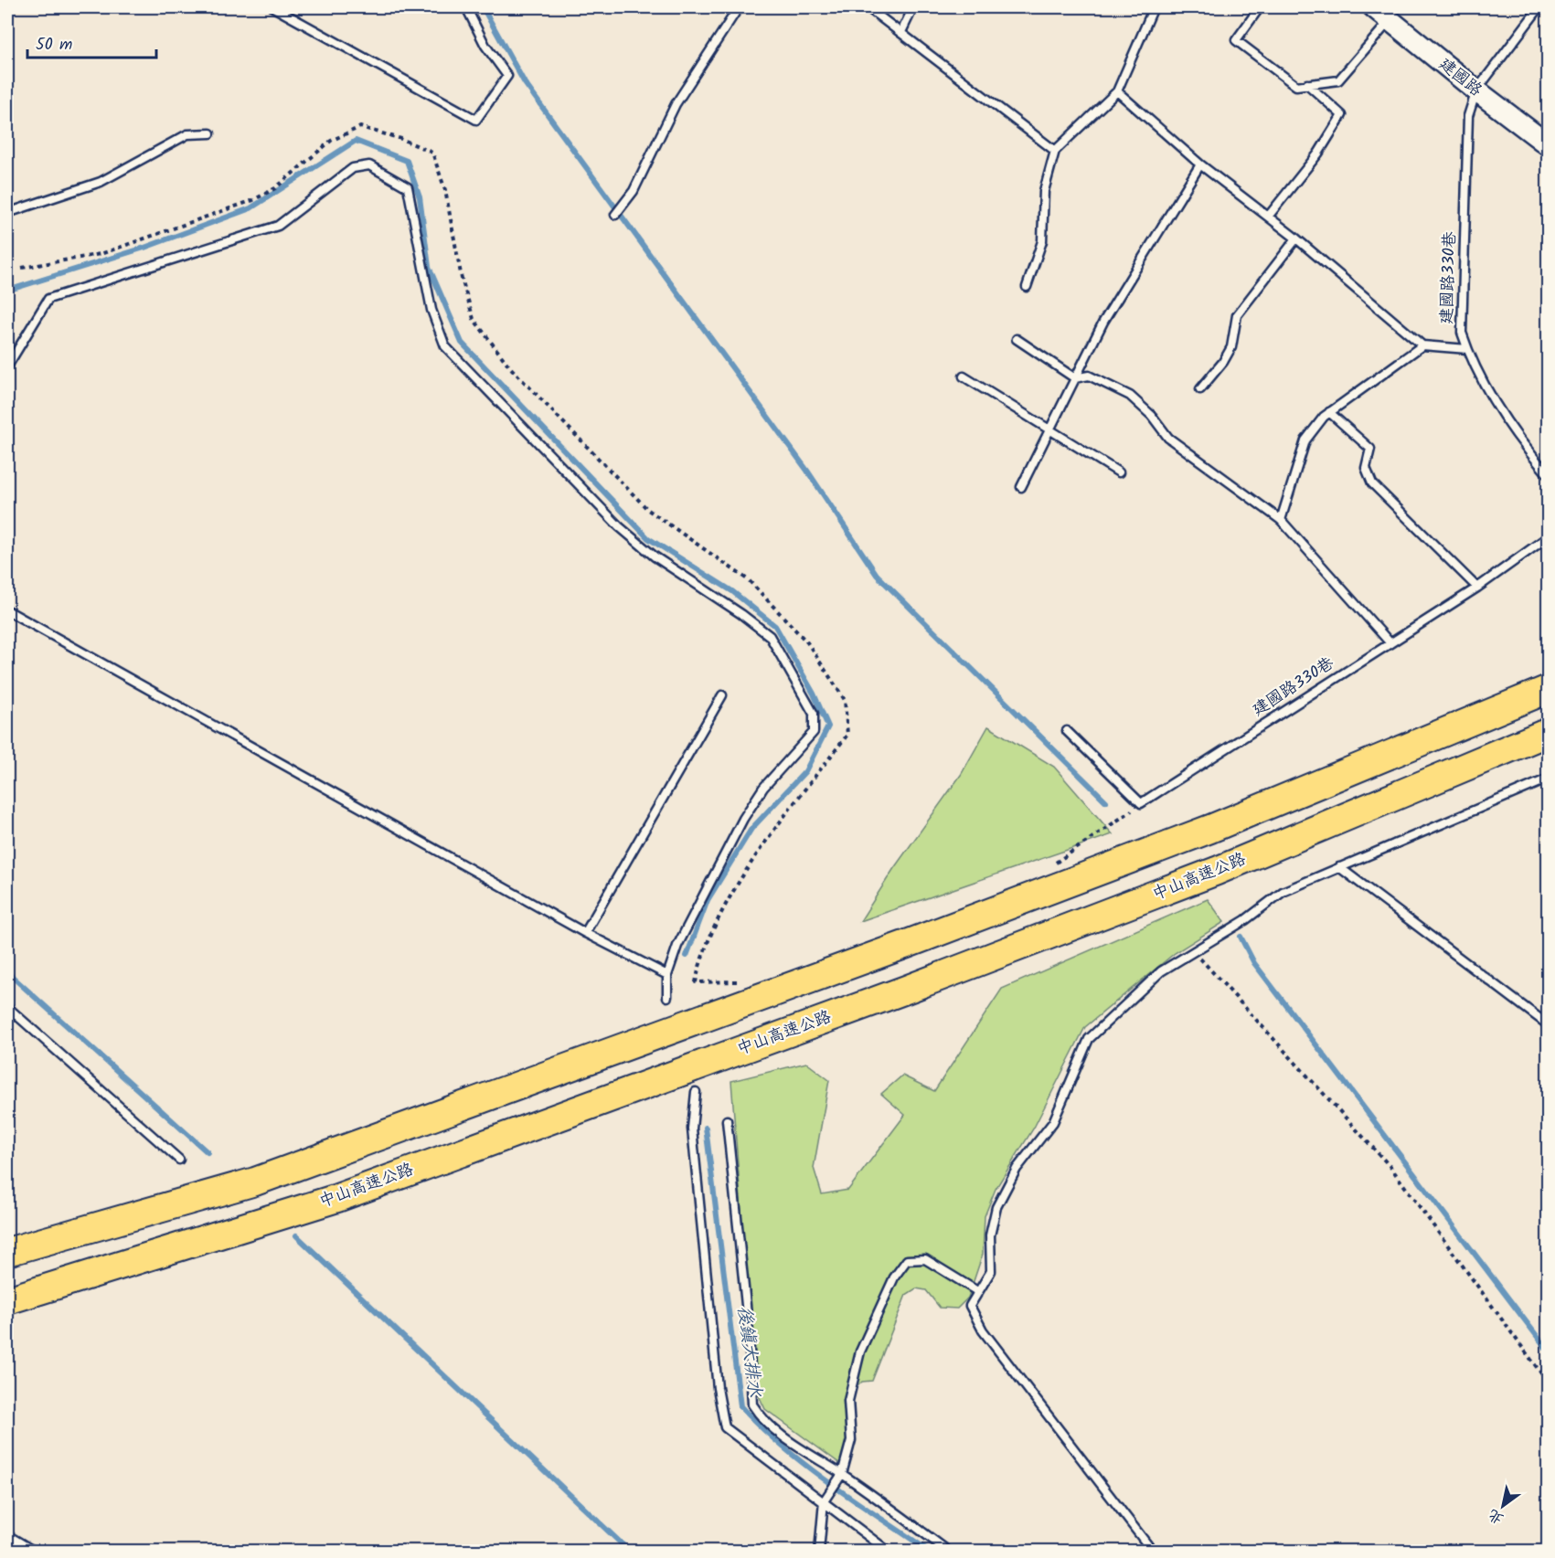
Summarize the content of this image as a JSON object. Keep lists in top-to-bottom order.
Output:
{
  "streets": {
    "highway": ["中山高速公路"],
    "street": ["建國路"],
    "lane": ["建國路330巷"]
  },
  "crossings": [
    ["建國路", "建國路330巷"]
  ],
  "water": ["後鎮大排水"],
  "scale_bar": "50 m",
  "north": "bottom left"
}
